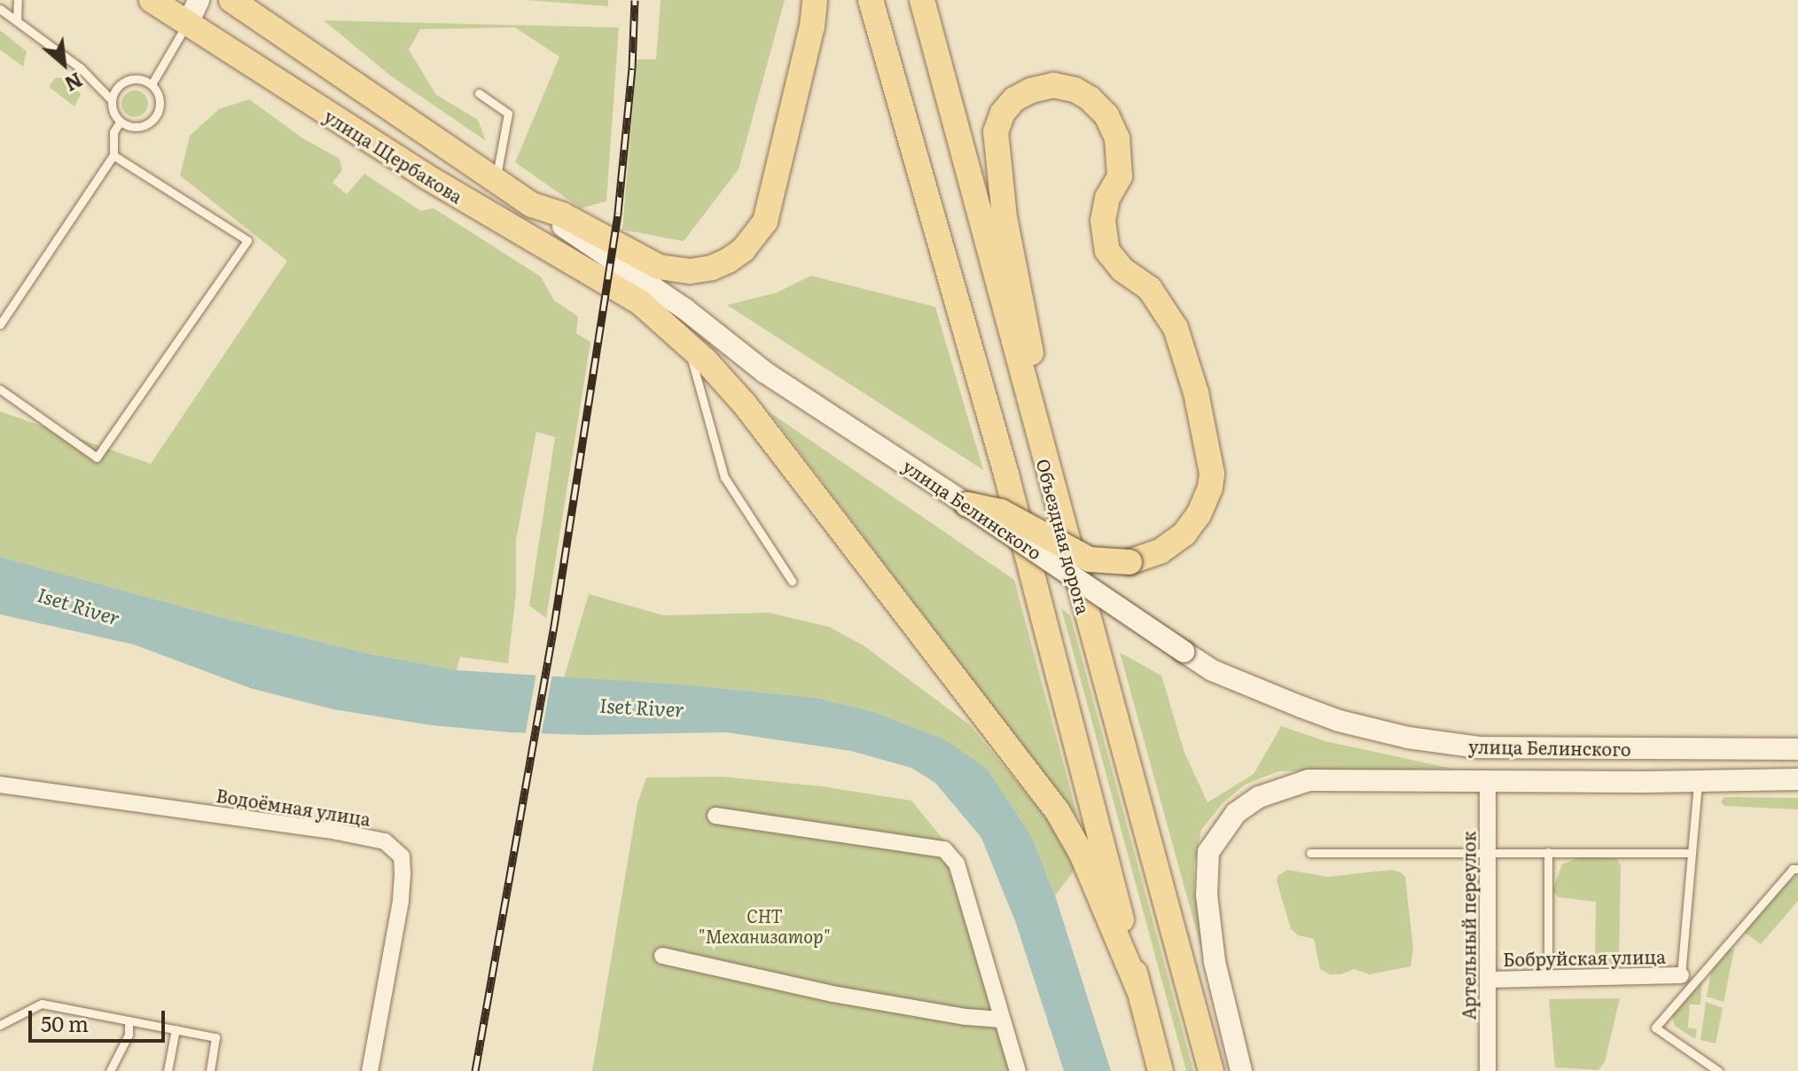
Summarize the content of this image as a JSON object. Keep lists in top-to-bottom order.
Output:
{
  "streets": {
    "main road": ["улица Щербакова", "улица Белинского", "Объездная дорога"],
    "street": ["Водоёмная улица", "Артельный переулок", "Бобруйская улица"]
  },
  "crossings": [
    ["улица Щербакова", "улица Белинского"],
    ["Артельный переулок", "Бобруйская улица"]
  ],
  "water": ["Iset River"],
  "parks": ["СНТ \"Механизатор\""],
  "scale_bar": "50 m",
  "north": "bottom right"
}
